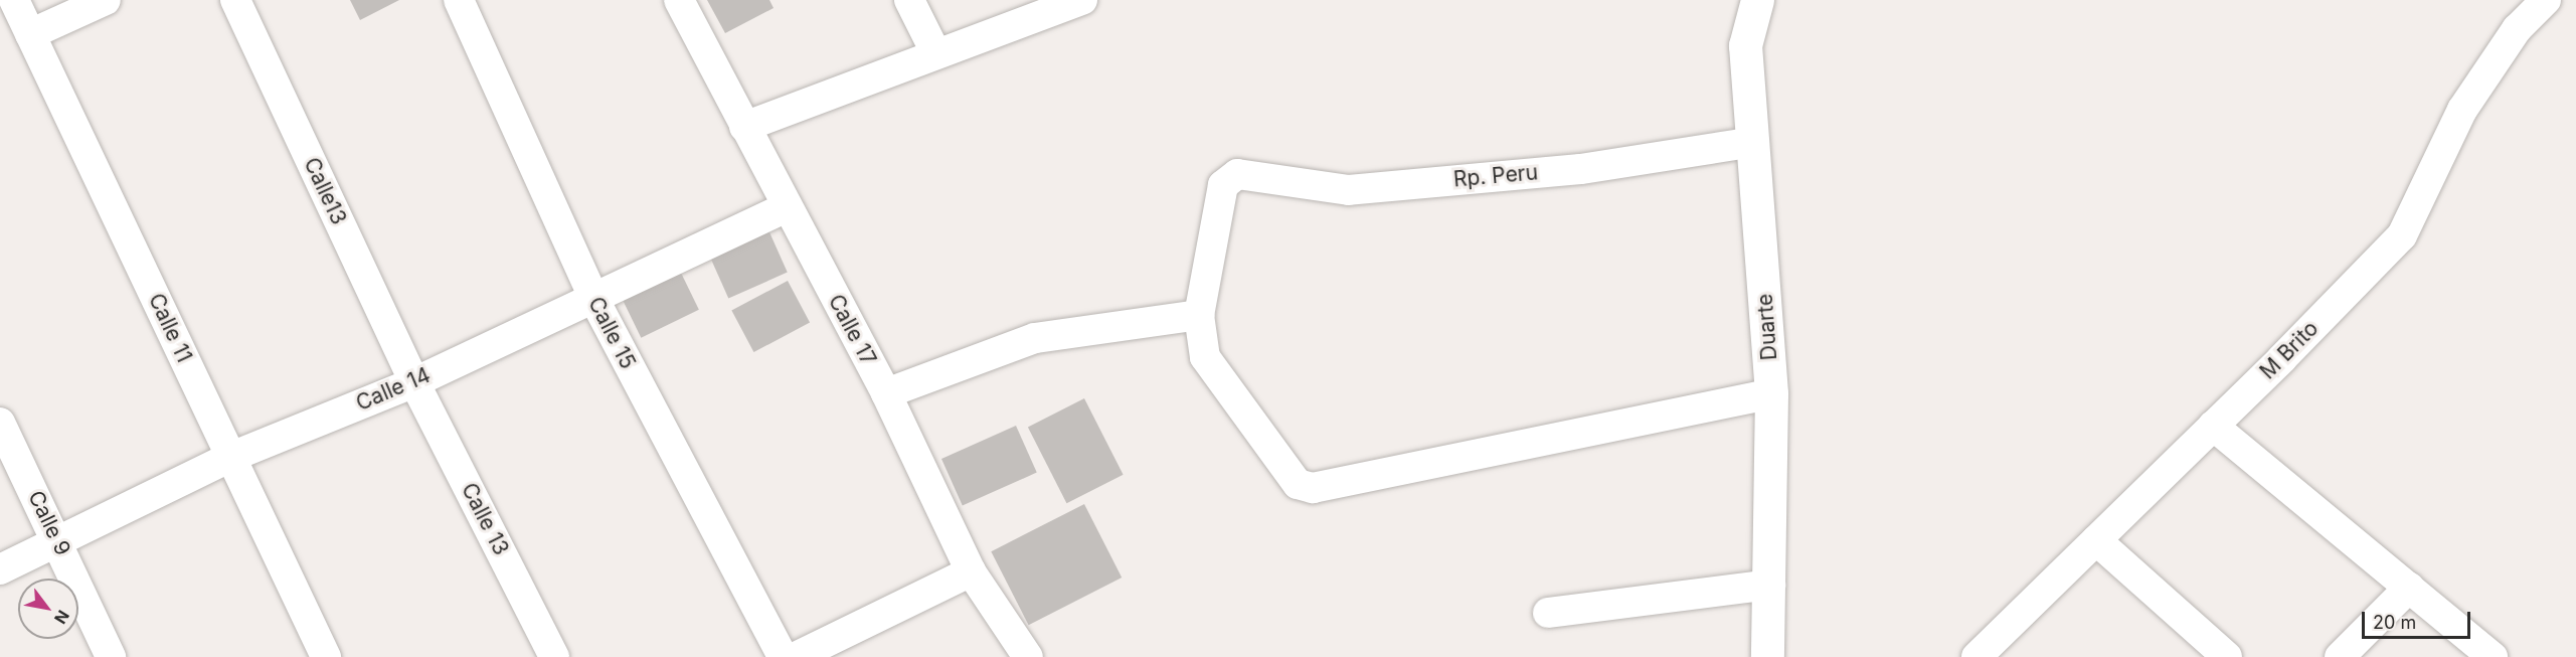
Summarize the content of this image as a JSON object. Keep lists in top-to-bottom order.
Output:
{
  "streets": {
    "street": [
      "Rp. Peru",
      "Calle13",
      "Duarte",
      "Calle 11",
      "Calle 17",
      "Calle 15",
      "M Brito",
      "Calle 14",
      "Calle 13",
      "Calle 9"
    ]
  },
  "crossings": [
    ["Rp. Peru", "Duarte"],
    ["Calle13", "Calle 14"],
    ["Calle13", "Calle 13"],
    ["Calle 11", "Calle 14"],
    ["Calle 17", "Calle 14"],
    ["Calle 15", "Calle 14"],
    ["Calle 14", "Calle 13"],
    ["Calle 14", "Calle 9"]
  ],
  "scale_bar": "20 m",
  "north": "bottom right"
}
